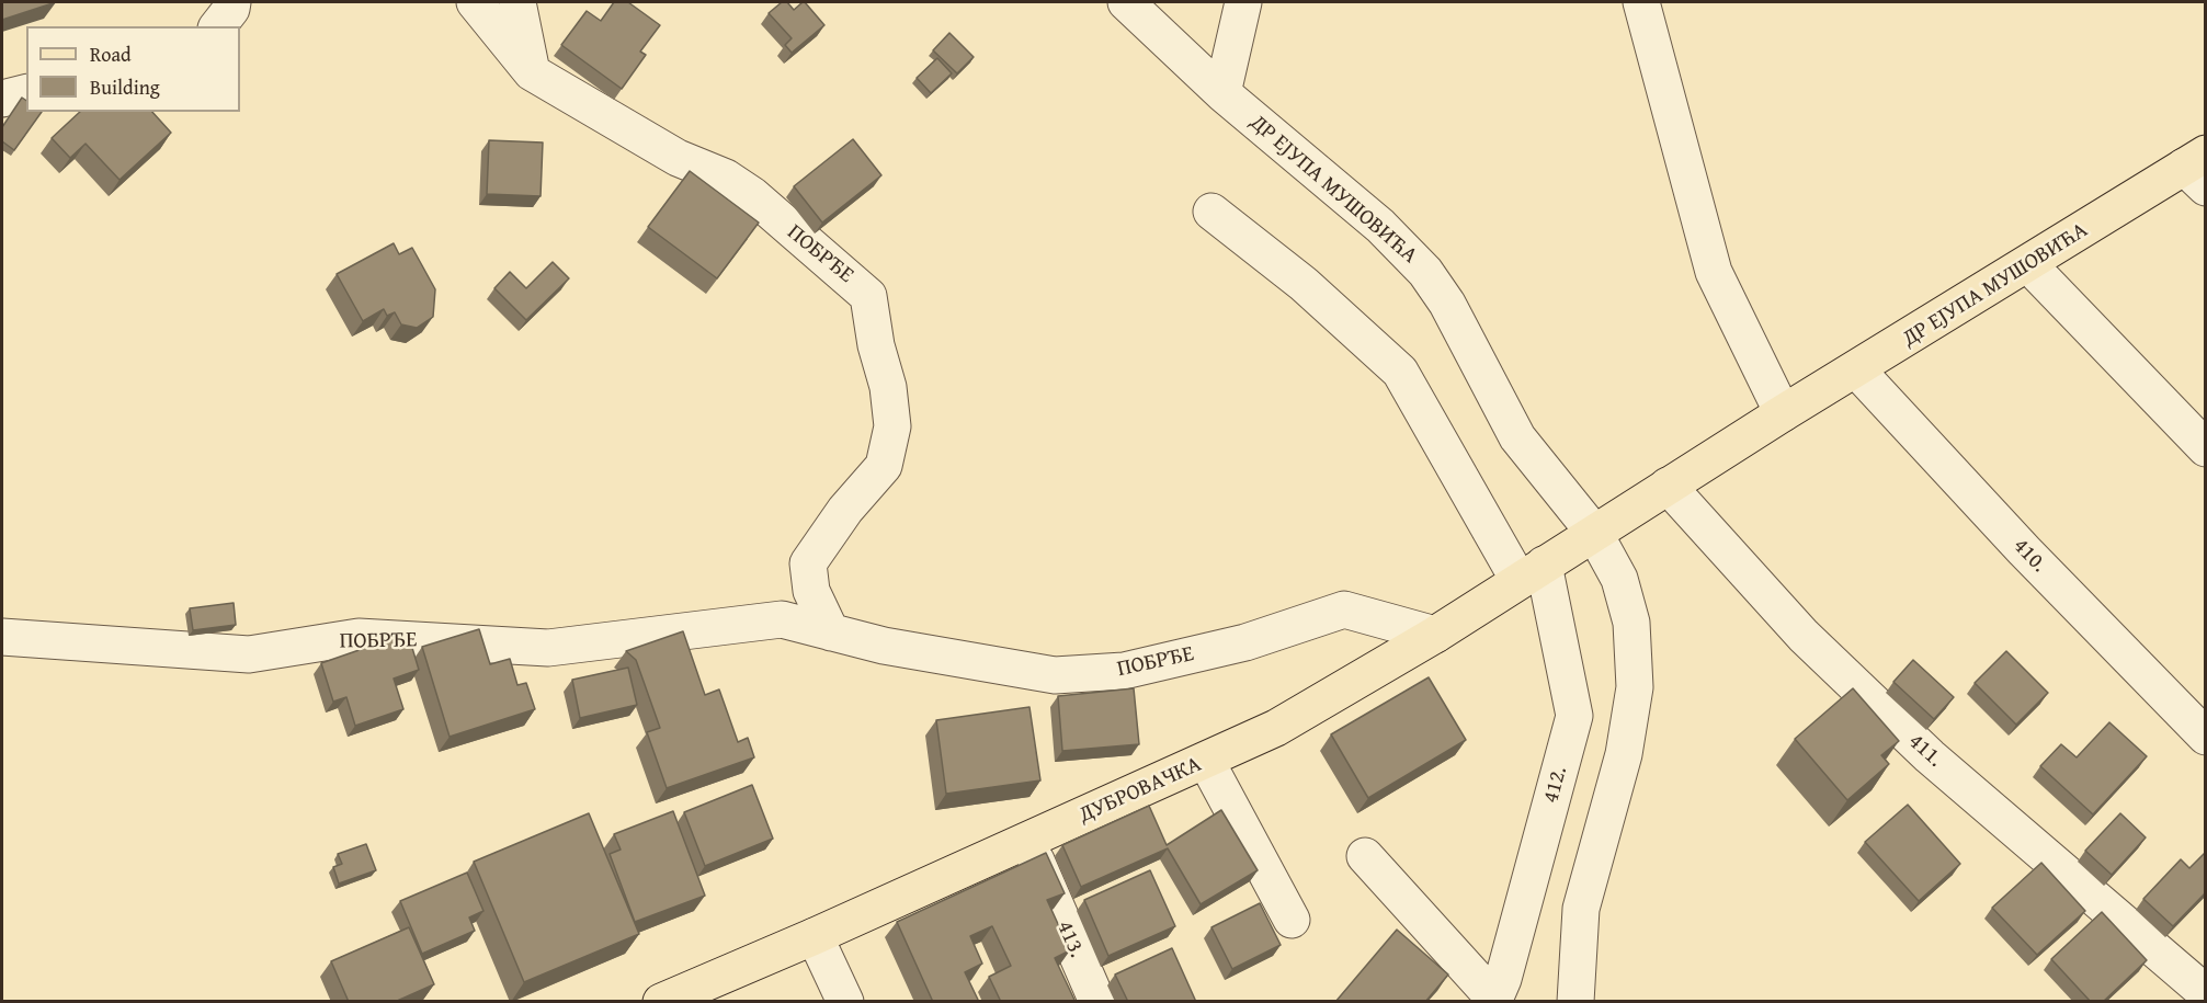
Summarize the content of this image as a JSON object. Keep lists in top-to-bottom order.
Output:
{
  "streets": {
    "main road": ["ДР ЕЈУПА МУШОВИЋА", "ДУБРОВАЧКА"],
    "street": [
      "ПОБРЂЕ",
      "410.",
      "411.",
      "412.",
      "413."
    ]
  },
  "crossings": [
    ["ДР ЕЈУПА МУШОВИЋА", "410."],
    ["ДР ЕЈУПА МУШОВИЋА", "411."],
    ["ДР ЕЈУПА МУШОВИЋА", "ДУБРОВАЧКА"],
    ["ПОБРЂЕ", "ДУБРОВАЧКА"],
    ["412.", "ДУБРОВАЧКА"],
    ["ДУБРОВАЧКА", "413."]
  ],
  "legend": ["Road", "Building"]
}
